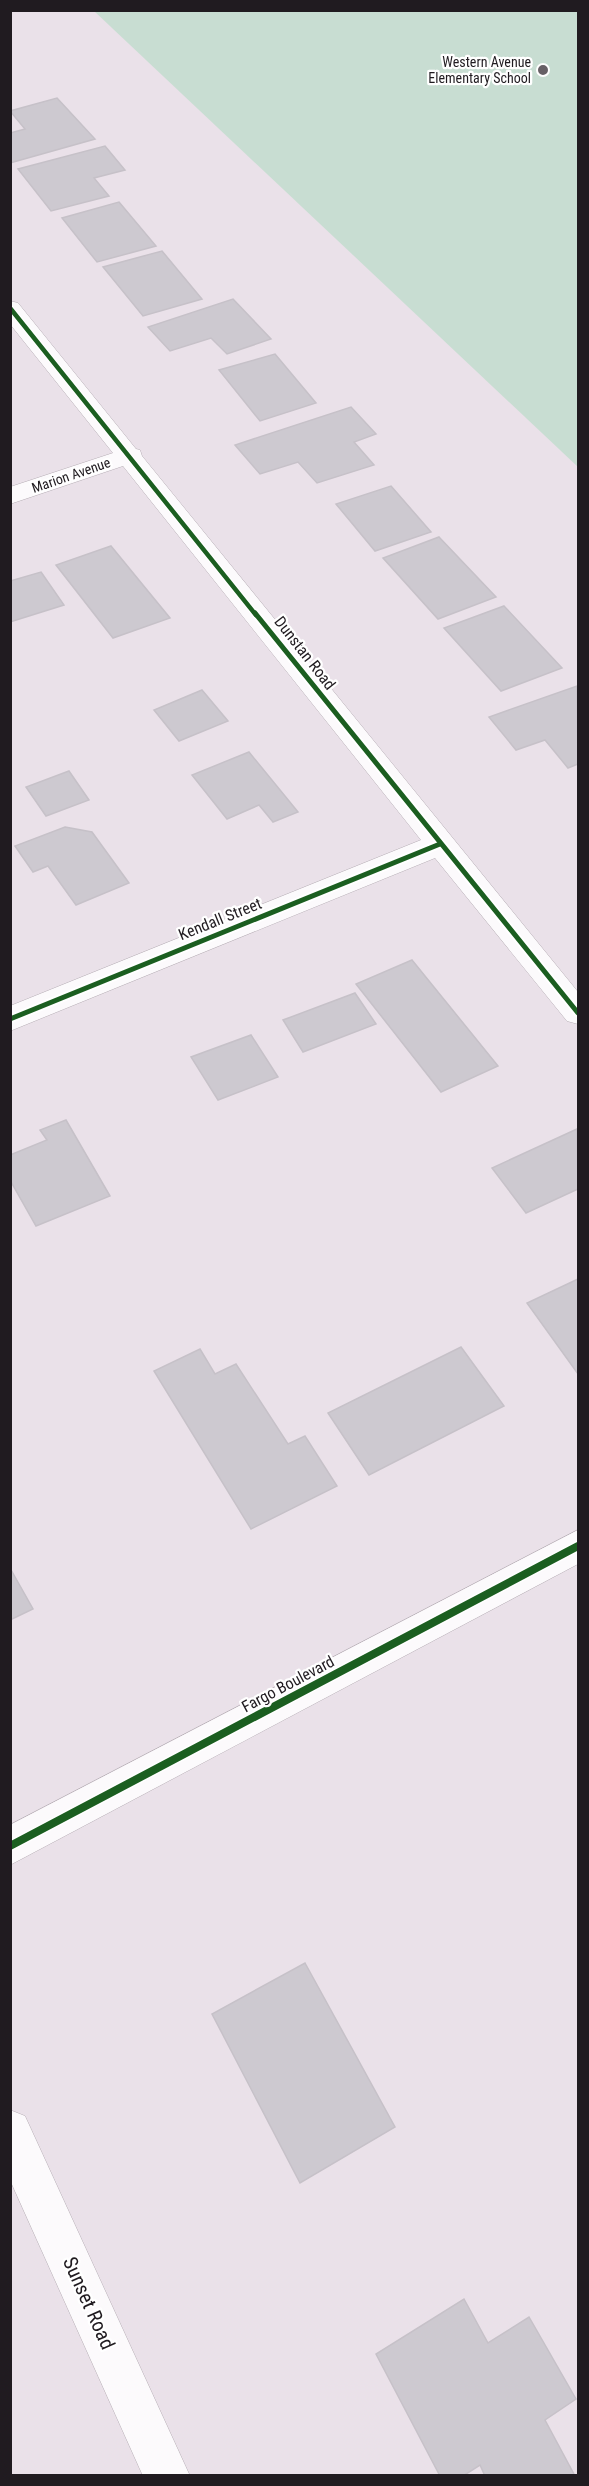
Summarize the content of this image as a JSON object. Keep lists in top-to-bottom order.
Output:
{
  "streets": {
    "street": [
      "Marion Avenue",
      "Dunstan Road",
      "Kendall Street",
      "Fargo Boulevard",
      "Sunset Road"
    ]
  },
  "crossings": [
    ["Marion Avenue", "Dunstan Road"],
    ["Dunstan Road", "Kendall Street"]
  ],
  "places": ["Western Avenue Elementary School"]
}
